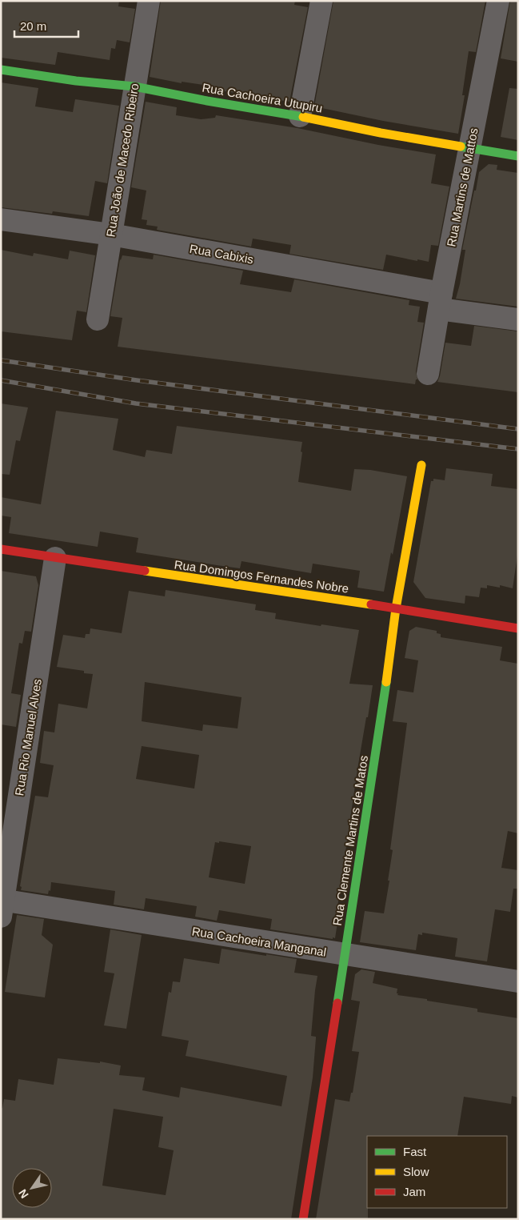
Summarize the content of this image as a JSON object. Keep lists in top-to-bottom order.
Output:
{
  "streets": {
    "street": [
      "Rua Cachoeira Utupiru",
      "Rua João de Macedo Ribeiro",
      "Rua Martins de Mattos",
      "Rua Cabixis",
      "Rua Domingos Fernandes Nobre",
      "Rua Rio Manuel Alves",
      "Rua Clemente Martins de Matos",
      "Rua Cachoeira Manganal"
    ]
  },
  "crossings": [
    ["Rua Cachoeira Utupiru", "Rua João de Macedo Ribeiro"],
    ["Rua Cachoeira Utupiru", "Rua Martins de Mattos"],
    ["Rua João de Macedo Ribeiro", "Rua Cabixis"],
    ["Rua Martins de Mattos", "Rua Cabixis"],
    ["Rua Domingos Fernandes Nobre", "Rua Rio Manuel Alves"],
    ["Rua Domingos Fernandes Nobre", "Rua Clemente Martins de Matos"],
    ["Rua Rio Manuel Alves", "Rua Cachoeira Manganal"],
    ["Rua Clemente Martins de Matos", "Rua Cachoeira Manganal"]
  ],
  "legend": ["Fast", "Slow", "Jam"],
  "scale_bar": "20 m",
  "north": "bottom left"
}
